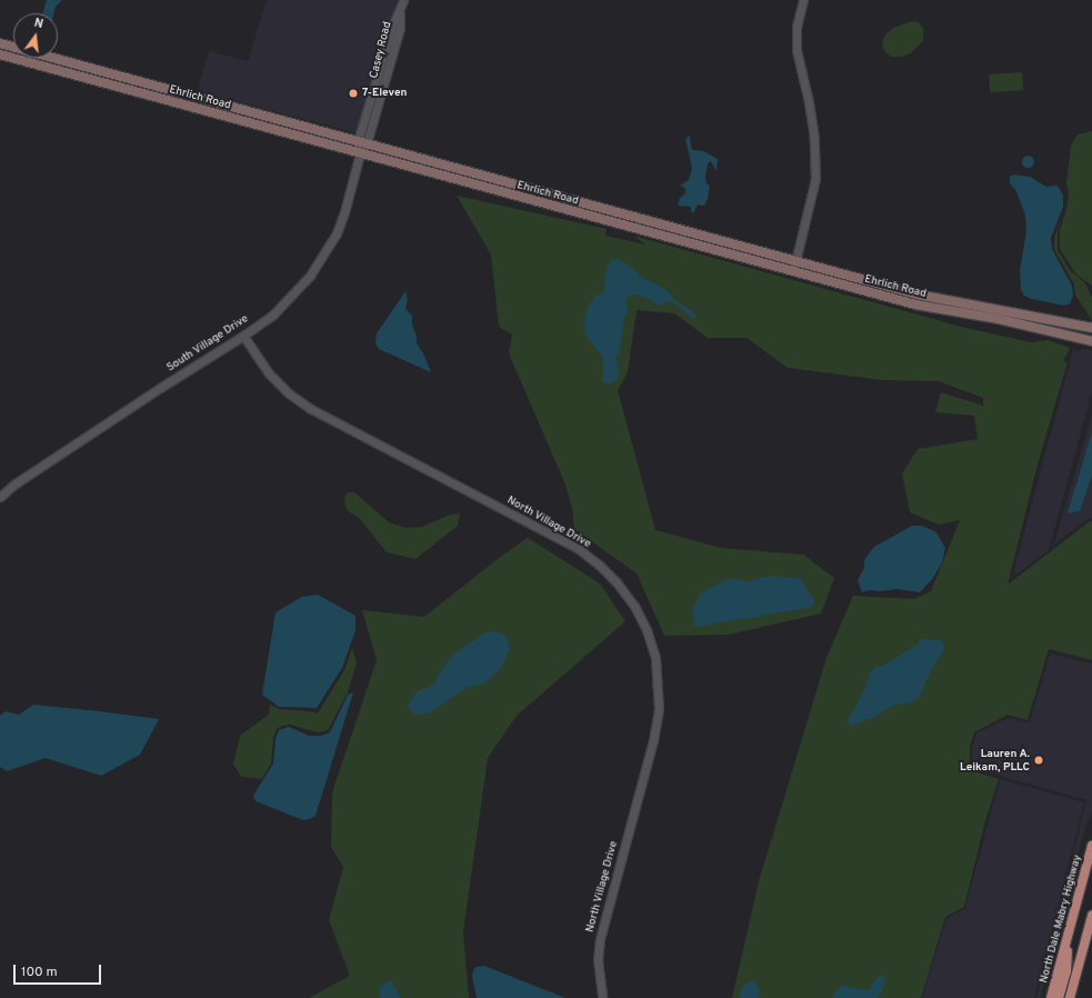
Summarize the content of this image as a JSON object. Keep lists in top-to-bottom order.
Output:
{
  "streets": {
    "main road": ["Ehrlich Road", "North Dale Mabry Highway"],
    "street": ["Casey Road", "South Village Drive", "North Village Drive"]
  },
  "crossings": [
    ["Casey Road", "Ehrlich Road"],
    ["Casey Road", "South Village Drive"],
    ["Ehrlich Road", "South Village Drive"],
    ["South Village Drive", "North Village Drive"]
  ],
  "places": ["7-Eleven", "Lauren A. Leikam, PLLC"],
  "scale_bar": "100 m",
  "north": "top"
}
